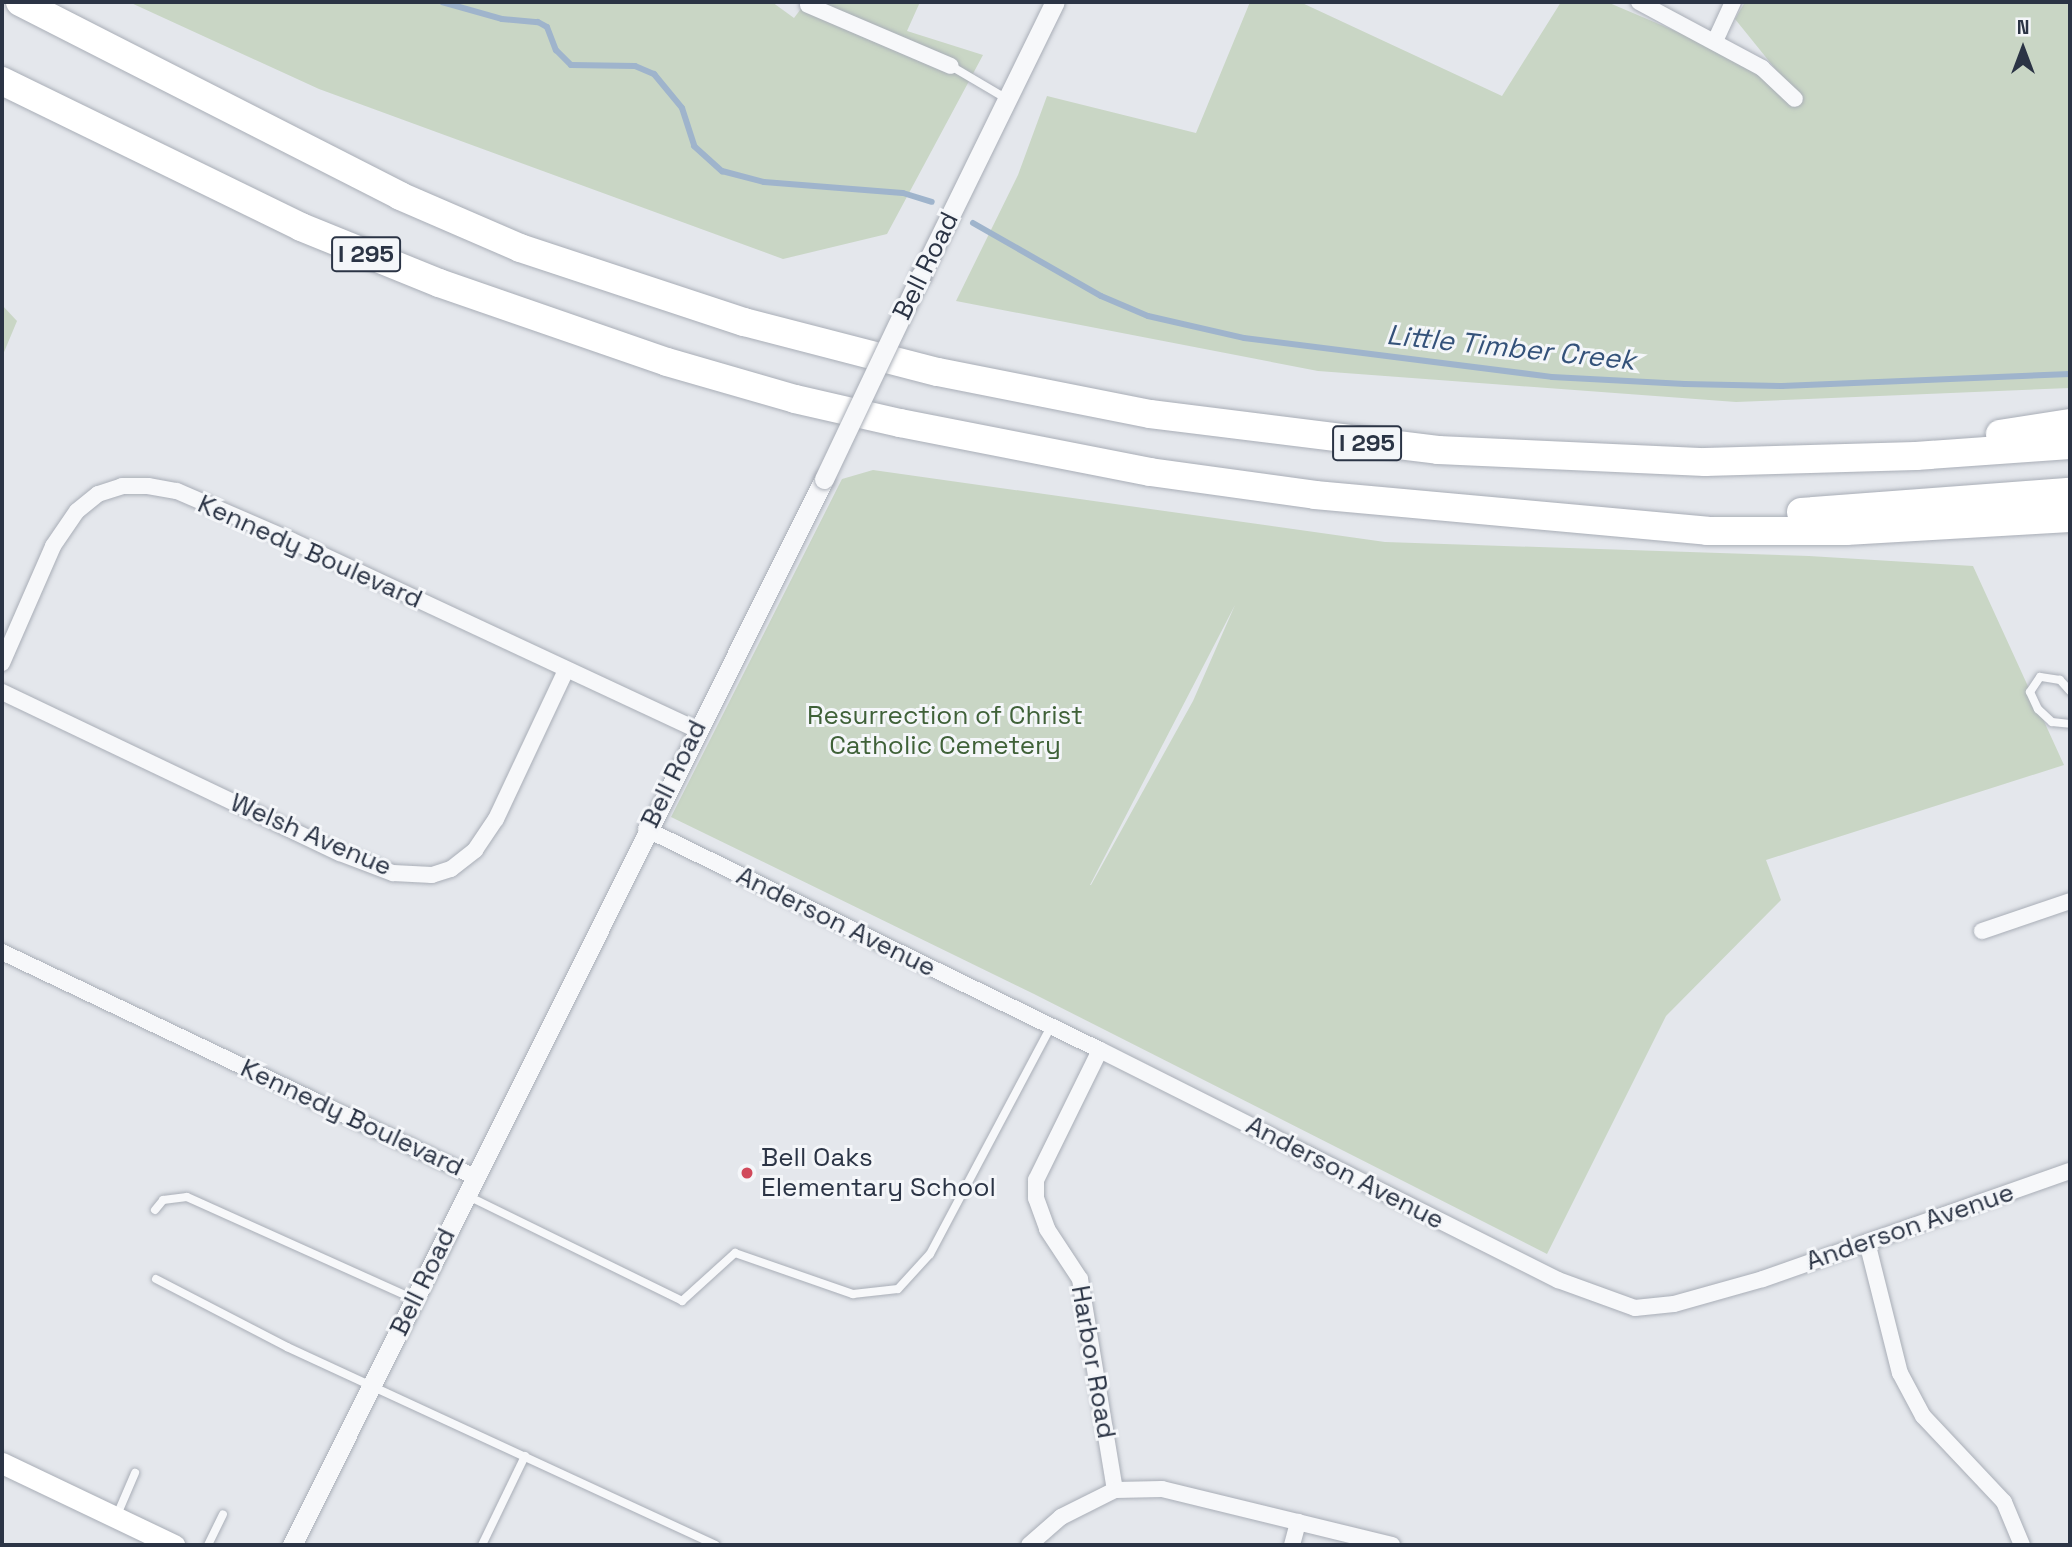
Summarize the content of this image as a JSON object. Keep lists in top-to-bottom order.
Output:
{
  "streets": {
    "highway": ["I 295"],
    "street": [
      "Bell Road",
      "Kennedy Boulevard",
      "Welsh Avenue",
      "Anderson Avenue",
      "Harbor Road"
    ]
  },
  "crossings": [
    ["Bell Road", "Kennedy Boulevard"],
    ["Bell Road", "Anderson Avenue"],
    ["Kennedy Boulevard", "Welsh Avenue"],
    ["Anderson Avenue", "Harbor Road"]
  ],
  "water": ["Little Timber Creek"],
  "parks": ["Resurrection of Christ Catholic Cemetery"],
  "places": ["Bell Oaks Elementary School"],
  "north": "top"
}
